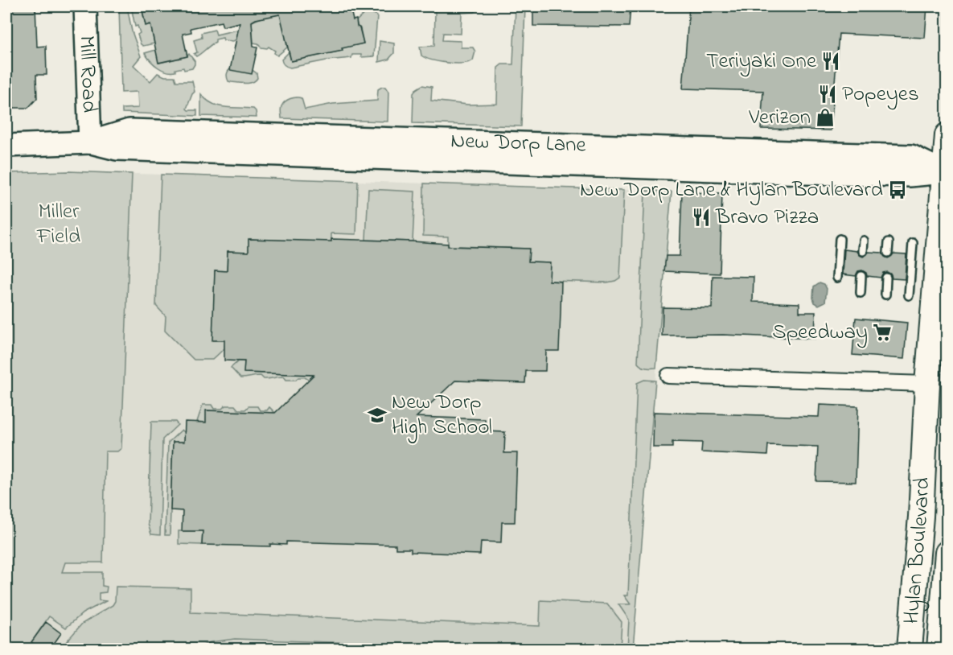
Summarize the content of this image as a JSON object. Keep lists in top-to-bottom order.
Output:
{
  "streets": {
    "main road": ["Hylan Boulevard"],
    "street": ["Mill Road", "New Dorp Lane"]
  },
  "crossings": [
    ["Mill Road", "New Dorp Lane"],
    ["New Dorp Lane", "Hylan Boulevard"]
  ],
  "parks": ["Miller Field"],
  "places": {
    "restaurant": ["Teriyaki One", "Popeyes", "Bravo Pizza"],
    "shop": ["Verizon"],
    "bus stop": ["New Dorp Lane & Hylan Boulevard"],
    "supermarket": ["Speedway"],
    "school or university": ["New Dorp High School"]
  }
}
